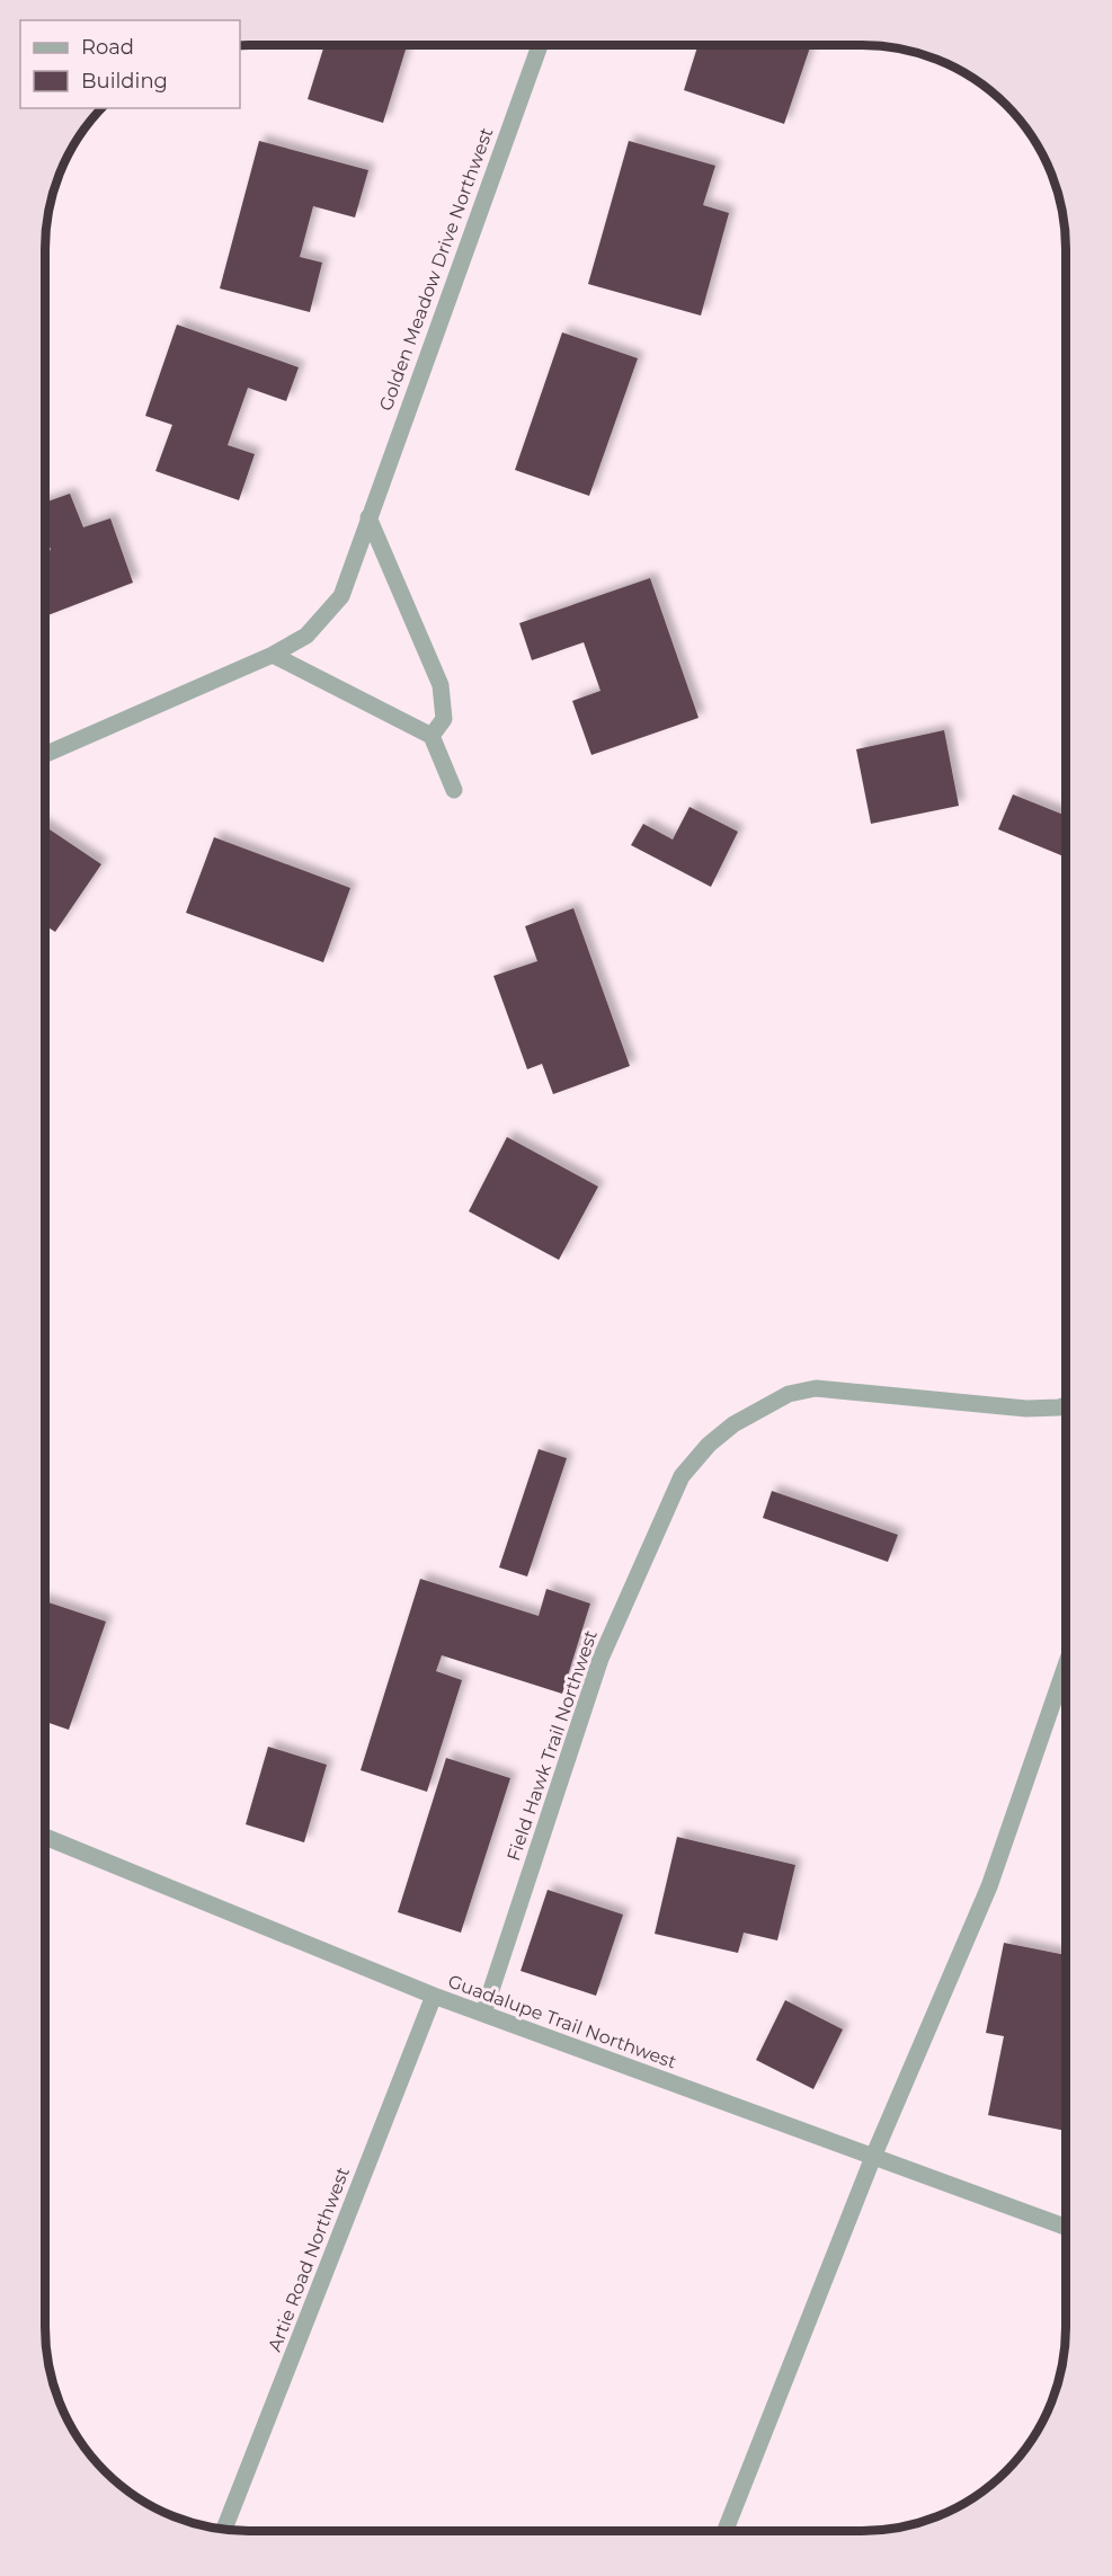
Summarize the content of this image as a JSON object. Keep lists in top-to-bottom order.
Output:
{
  "streets": {
    "street": [
      "Golden Meadow Drive Northwest",
      "Field Hawk Trail Northwest",
      "Guadalupe Trail Northwest",
      "Artie Road Northwest"
    ]
  },
  "crossings": [
    ["Field Hawk Trail Northwest", "Guadalupe Trail Northwest"],
    ["Guadalupe Trail Northwest", "Artie Road Northwest"]
  ],
  "legend": ["Road", "Building"]
}
